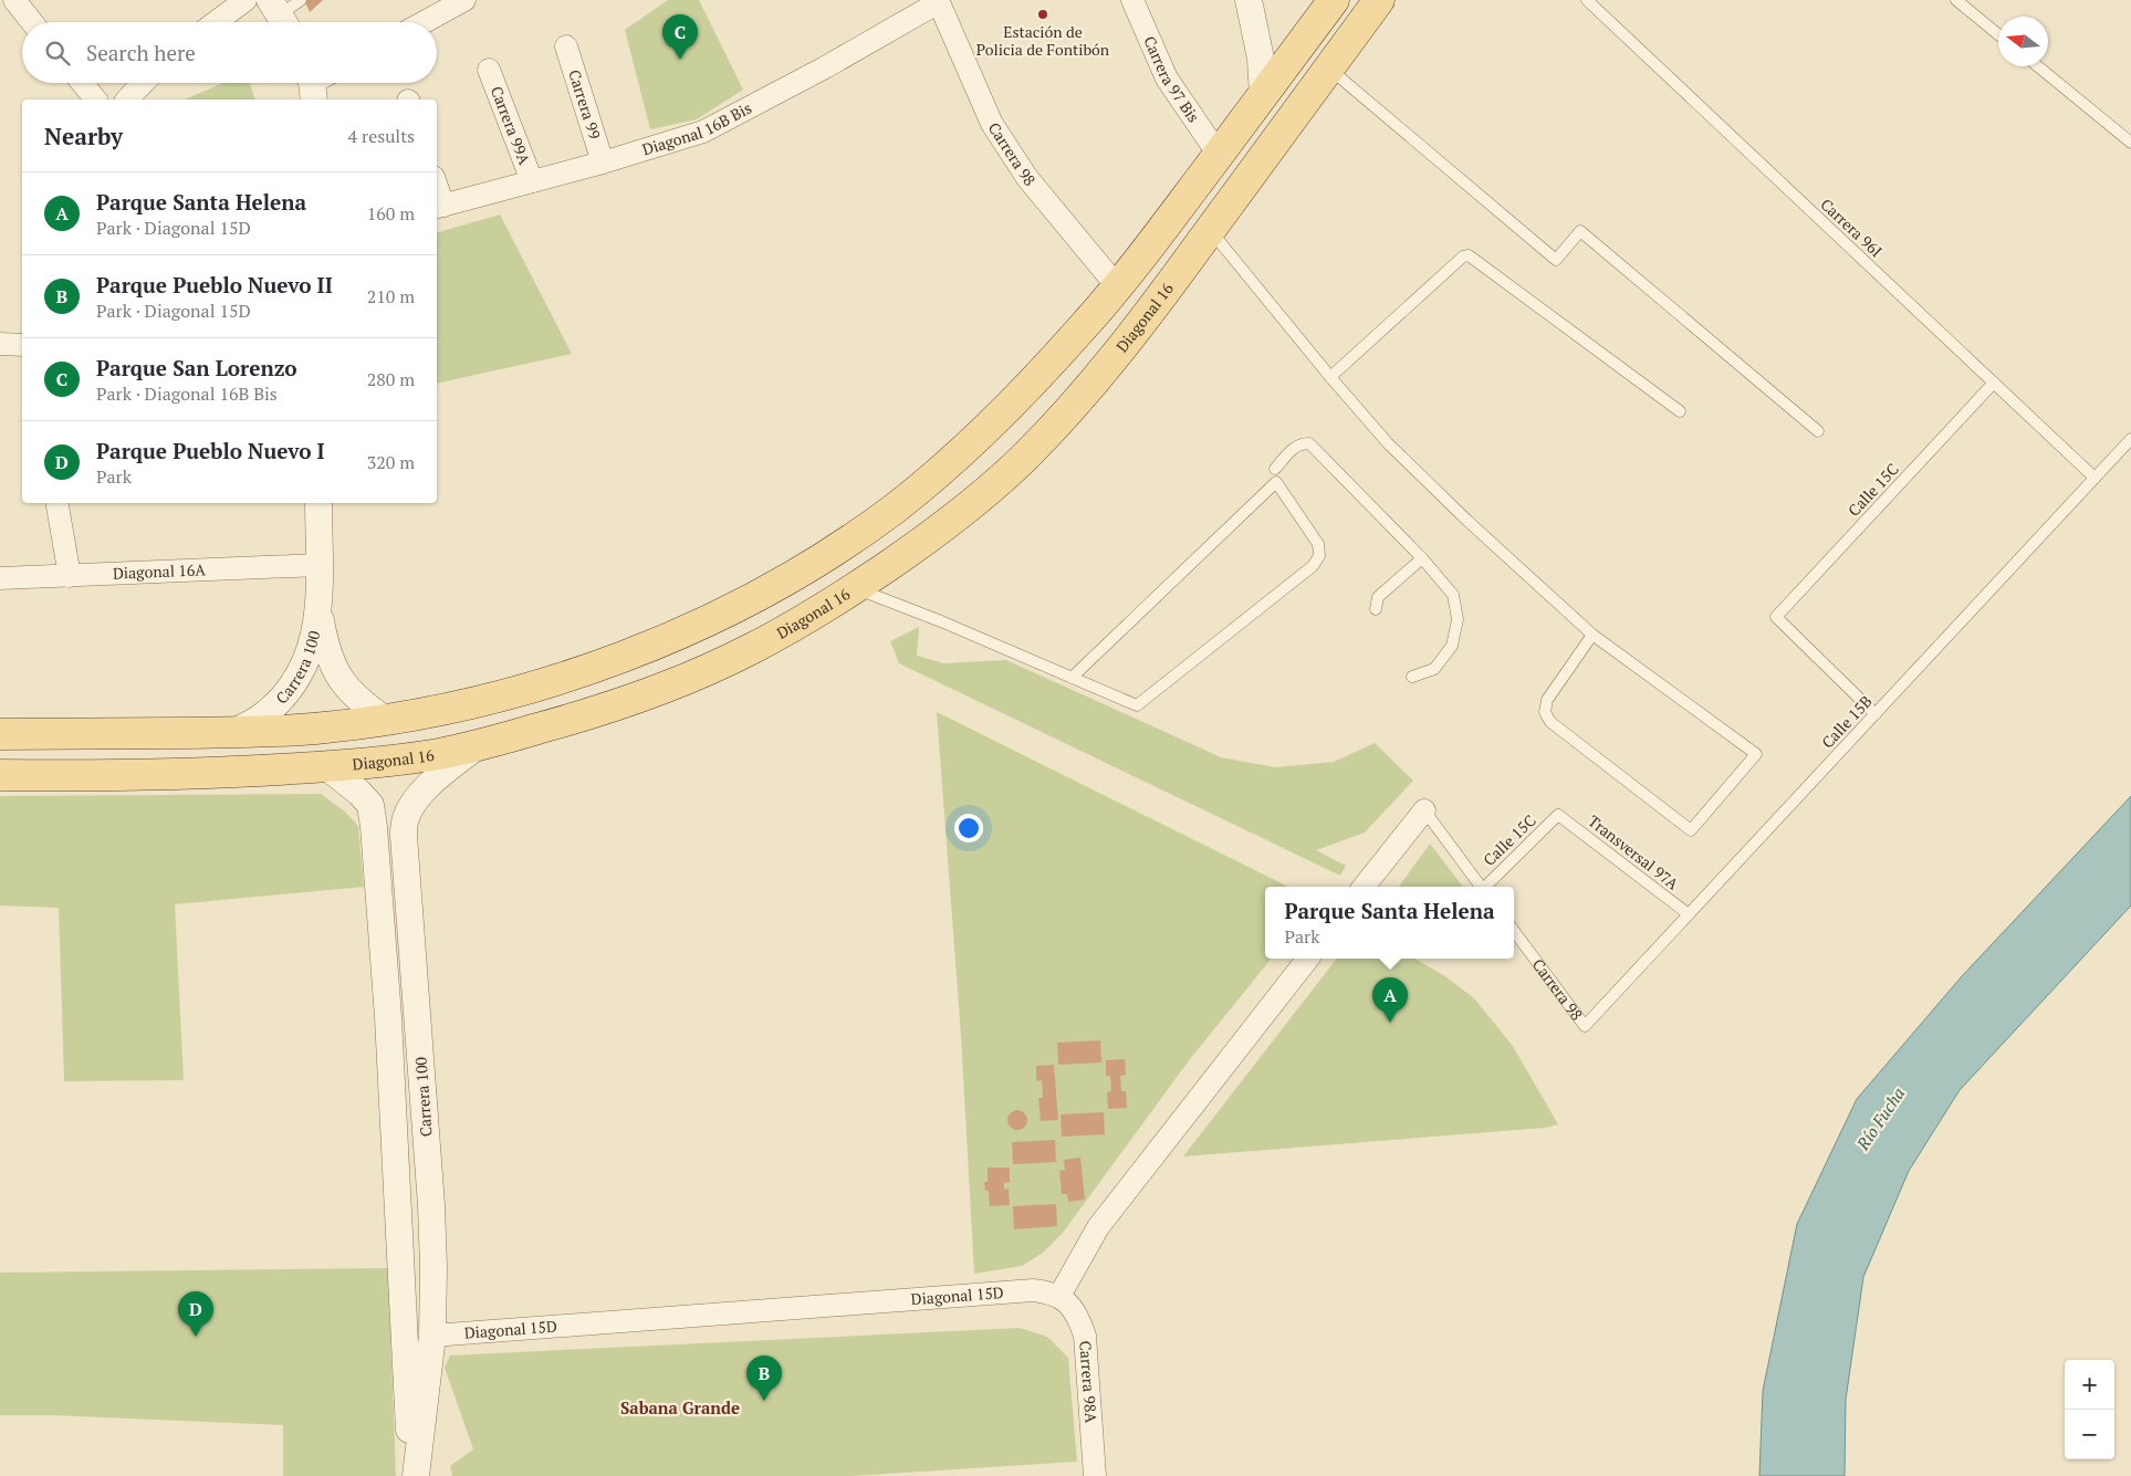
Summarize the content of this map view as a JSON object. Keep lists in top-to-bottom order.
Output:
{
  "streets": {
    "main road": ["Diagonal 16"],
    "street": [
      "Carrera 97 Bis",
      "Carrera 99",
      "Carrera 99A",
      "Diagonal 16B Bis",
      "Carrera 98",
      "Diagonal 16A",
      "Carrera 100",
      "Diagonal 15D",
      "Carrera 98A"
    ],
    "lane": [
      "Carrera 96I",
      "Calle 15C",
      "Calle 15B",
      "Transversal 97A"
    ]
  },
  "crossings": [
    ["Carrera 99", "Diagonal 16B Bis"],
    ["Carrera 99A", "Diagonal 16B Bis"],
    ["Diagonal 16B Bis", "Carrera 98"],
    ["Carrera 98", "Calle 15B"],
    ["Carrera 96I", "Calle 15C"],
    ["Carrera 96I", "Calle 15B"],
    ["Diagonal 16", "Carrera 100"],
    ["Calle 15C", "Calle 15B"],
    ["Calle 15C", "Transversal 97A"],
    ["Diagonal 16A", "Carrera 100"],
    ["Carrera 100", "Diagonal 15D"],
    ["Calle 15B", "Transversal 97A"],
    ["Diagonal 15D", "Carrera 98A"]
  ],
  "districts": ["Sabana Grande"],
  "water": ["Río Fucha"],
  "places": ["Estación de Policia de Fontibón"],
  "north": "left",
  "page": {
    "pins": [
      "C",
      "A",
      "D",
      "B"
    ],
    "search": "Search here",
    "heading": ["Nearby", "4 results"],
    "list": [
      {
        "mark": "A",
        "name": "Parque Santa Helena",
        "note": "Park · Diagonal 15D",
        "value": "160 m"
      },
      {
        "mark": "B",
        "name": "Parque Pueblo Nuevo II",
        "note": "Park · Diagonal 15D",
        "value": "210 m"
      },
      {
        "mark": "C",
        "name": "Parque San Lorenzo",
        "note": "Park · Diagonal 16B Bis",
        "value": "280 m"
      },
      {
        "mark": "D",
        "name": "Parque Pueblo Nuevo I",
        "note": "Park",
        "value": "320 m"
      }
    ],
    "popup": ["Parque Santa Helena", "Park"],
    "map_buttons": ["+", "−"]
  }
}
